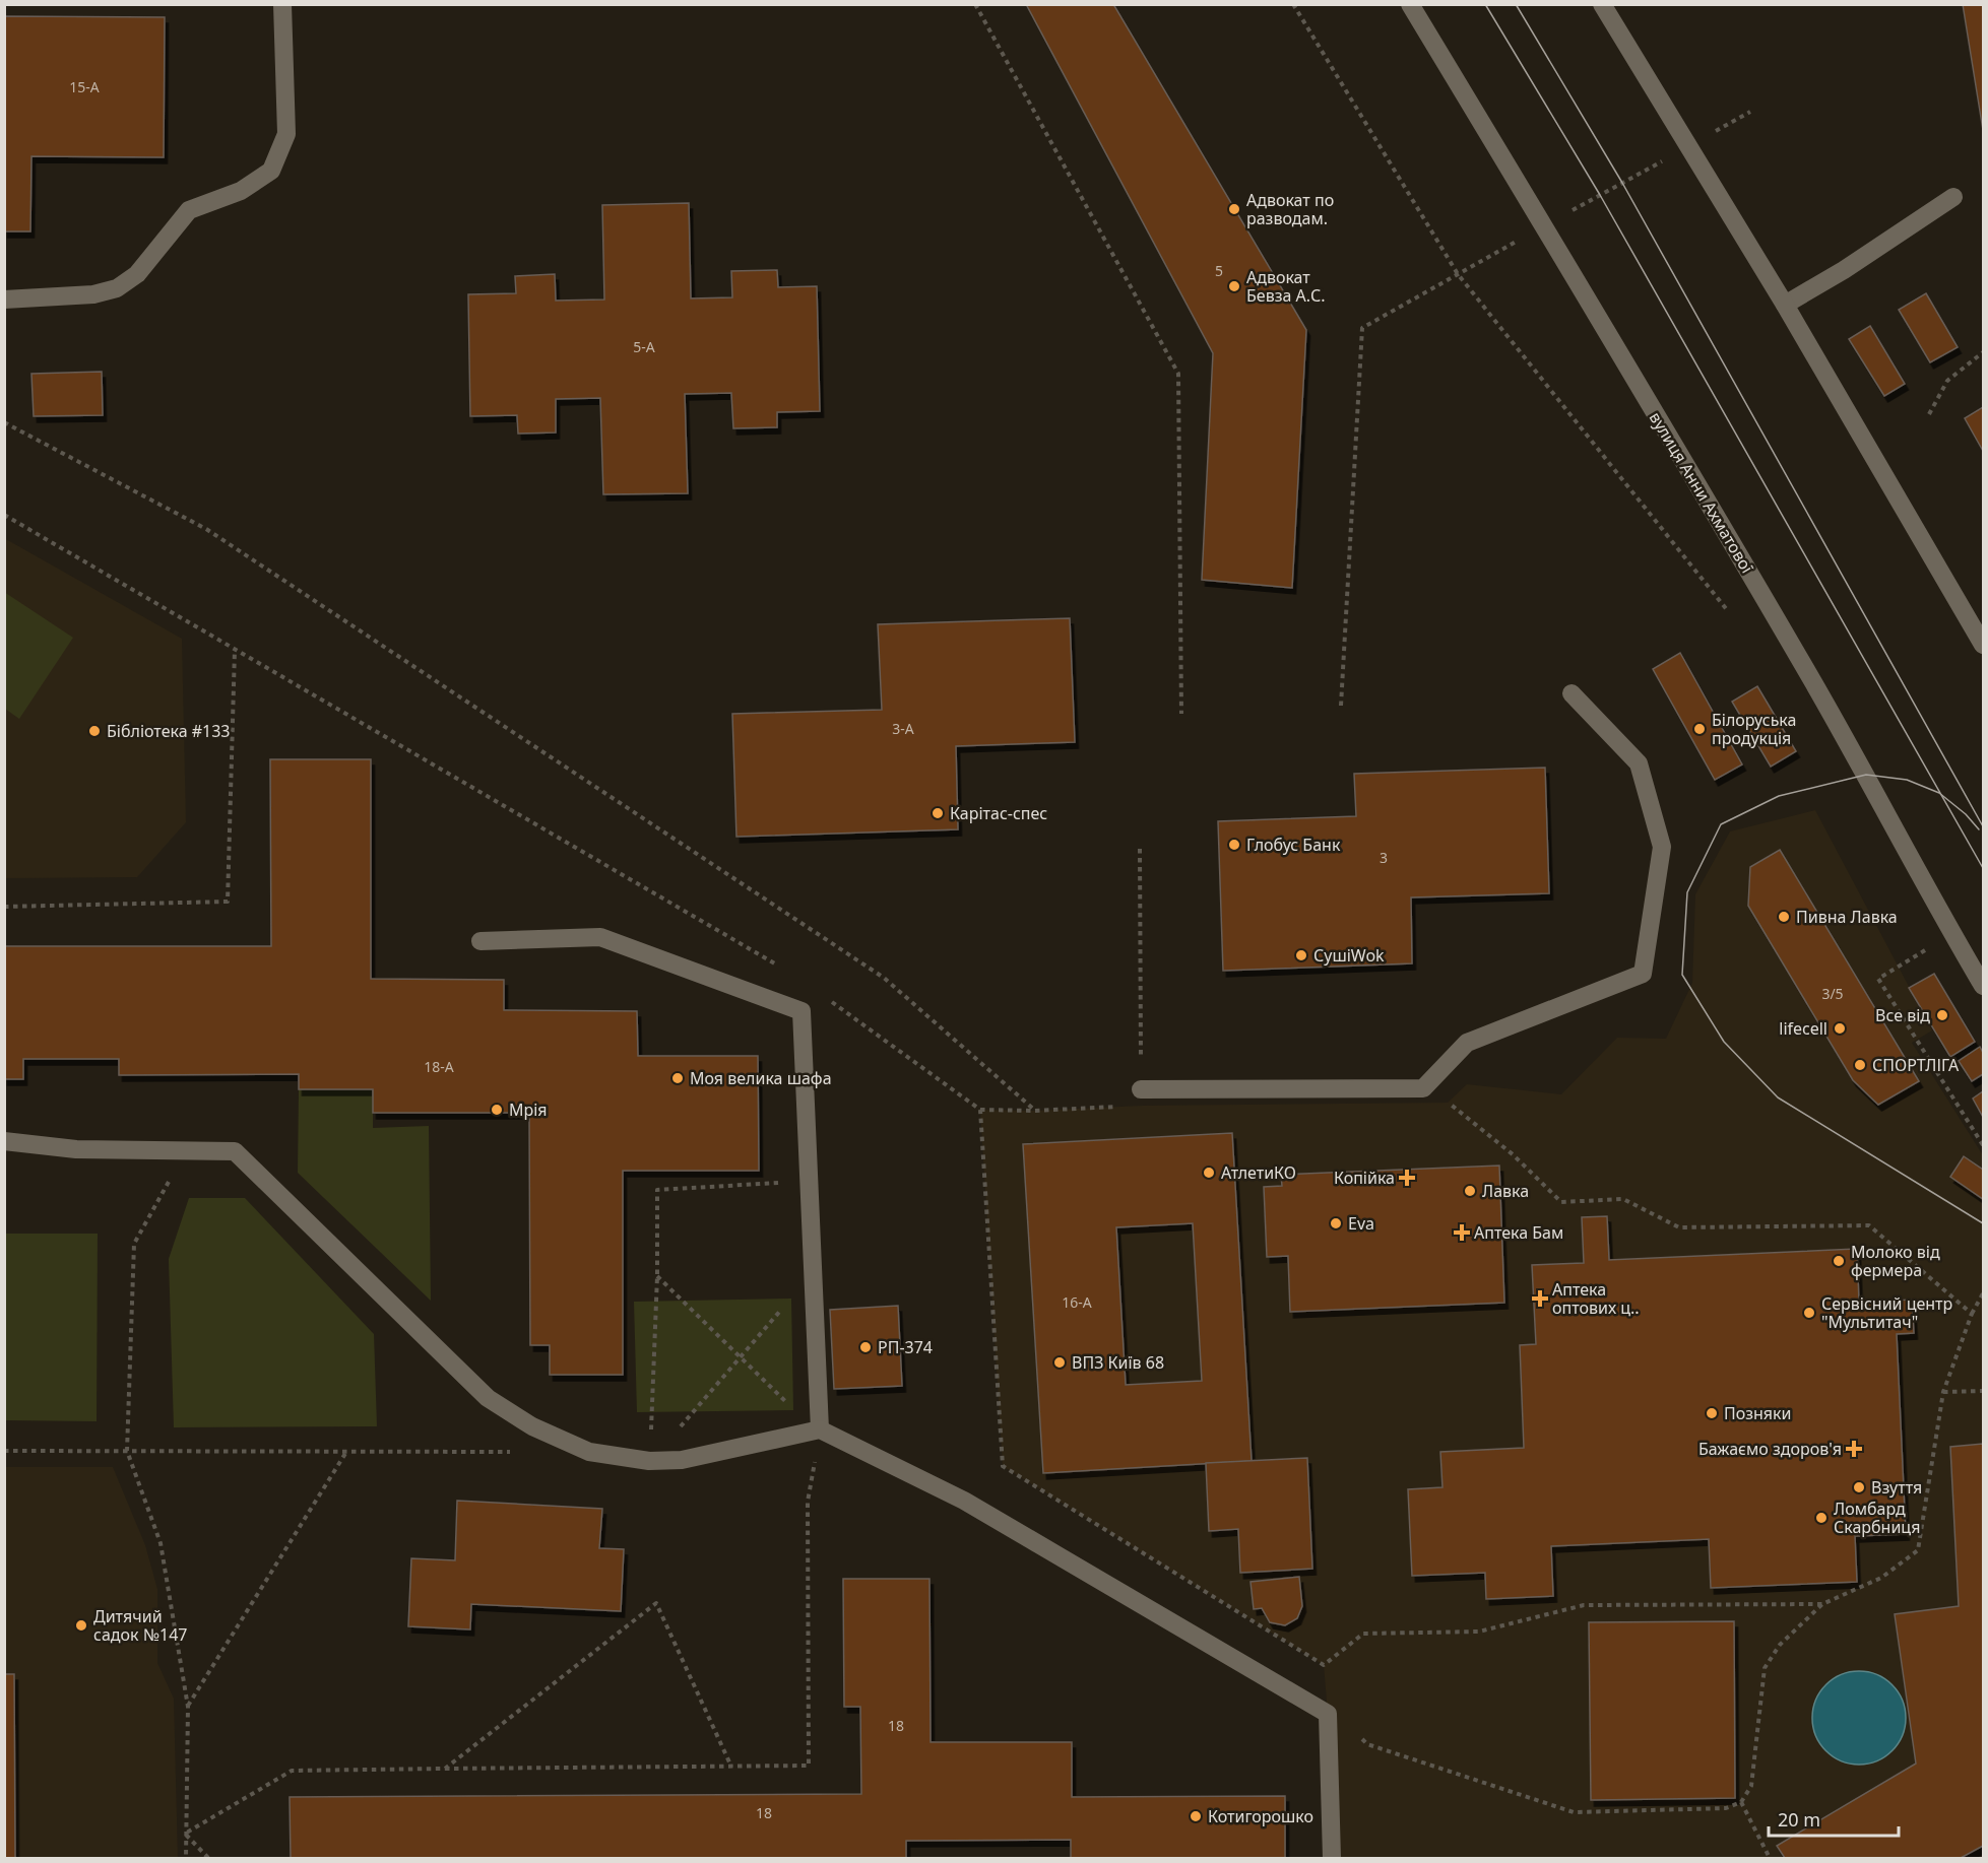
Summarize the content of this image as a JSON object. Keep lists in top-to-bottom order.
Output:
{
  "streets": {
    "main road": ["вулиця Анни Ахматової"]
  },
  "places": {
    "other": [
      "Адвокат по разводам.",
      "Адвокат Бевза А.С.",
      "Білоруська продукція",
      "Бібліотека #133",
      "Карітас-спес",
      "Глобус Банк",
      "Пивна Лавка",
      "СушіWok",
      "Все від",
      "lifecell",
      "СПОРТЛІГА",
      "Моя велика шафа",
      "Мрія",
      "АтлетиКО",
      "Лавка",
      "Eva",
      "Молоко від фермера",
      "Сервісний центр \"Мультитач\"",
      "РП-374",
      "ВПЗ Київ 68",
      "Позняки",
      "Взуття",
      "Ломбард Скарбниця",
      "Дитячий садок №147",
      "Котигорошко"
    ],
    "health": [
      "Копійка",
      "Аптека Бам",
      "Аптека оптових ц‥",
      "Бажаємо здоров'я"
    ]
  },
  "house_numbers": [
    "15-А",
    "5",
    "5-А",
    "3-А",
    "3",
    "3/5",
    "18-А",
    "16-А",
    "18",
    "18"
  ],
  "scale_bar": "20 m"
}
